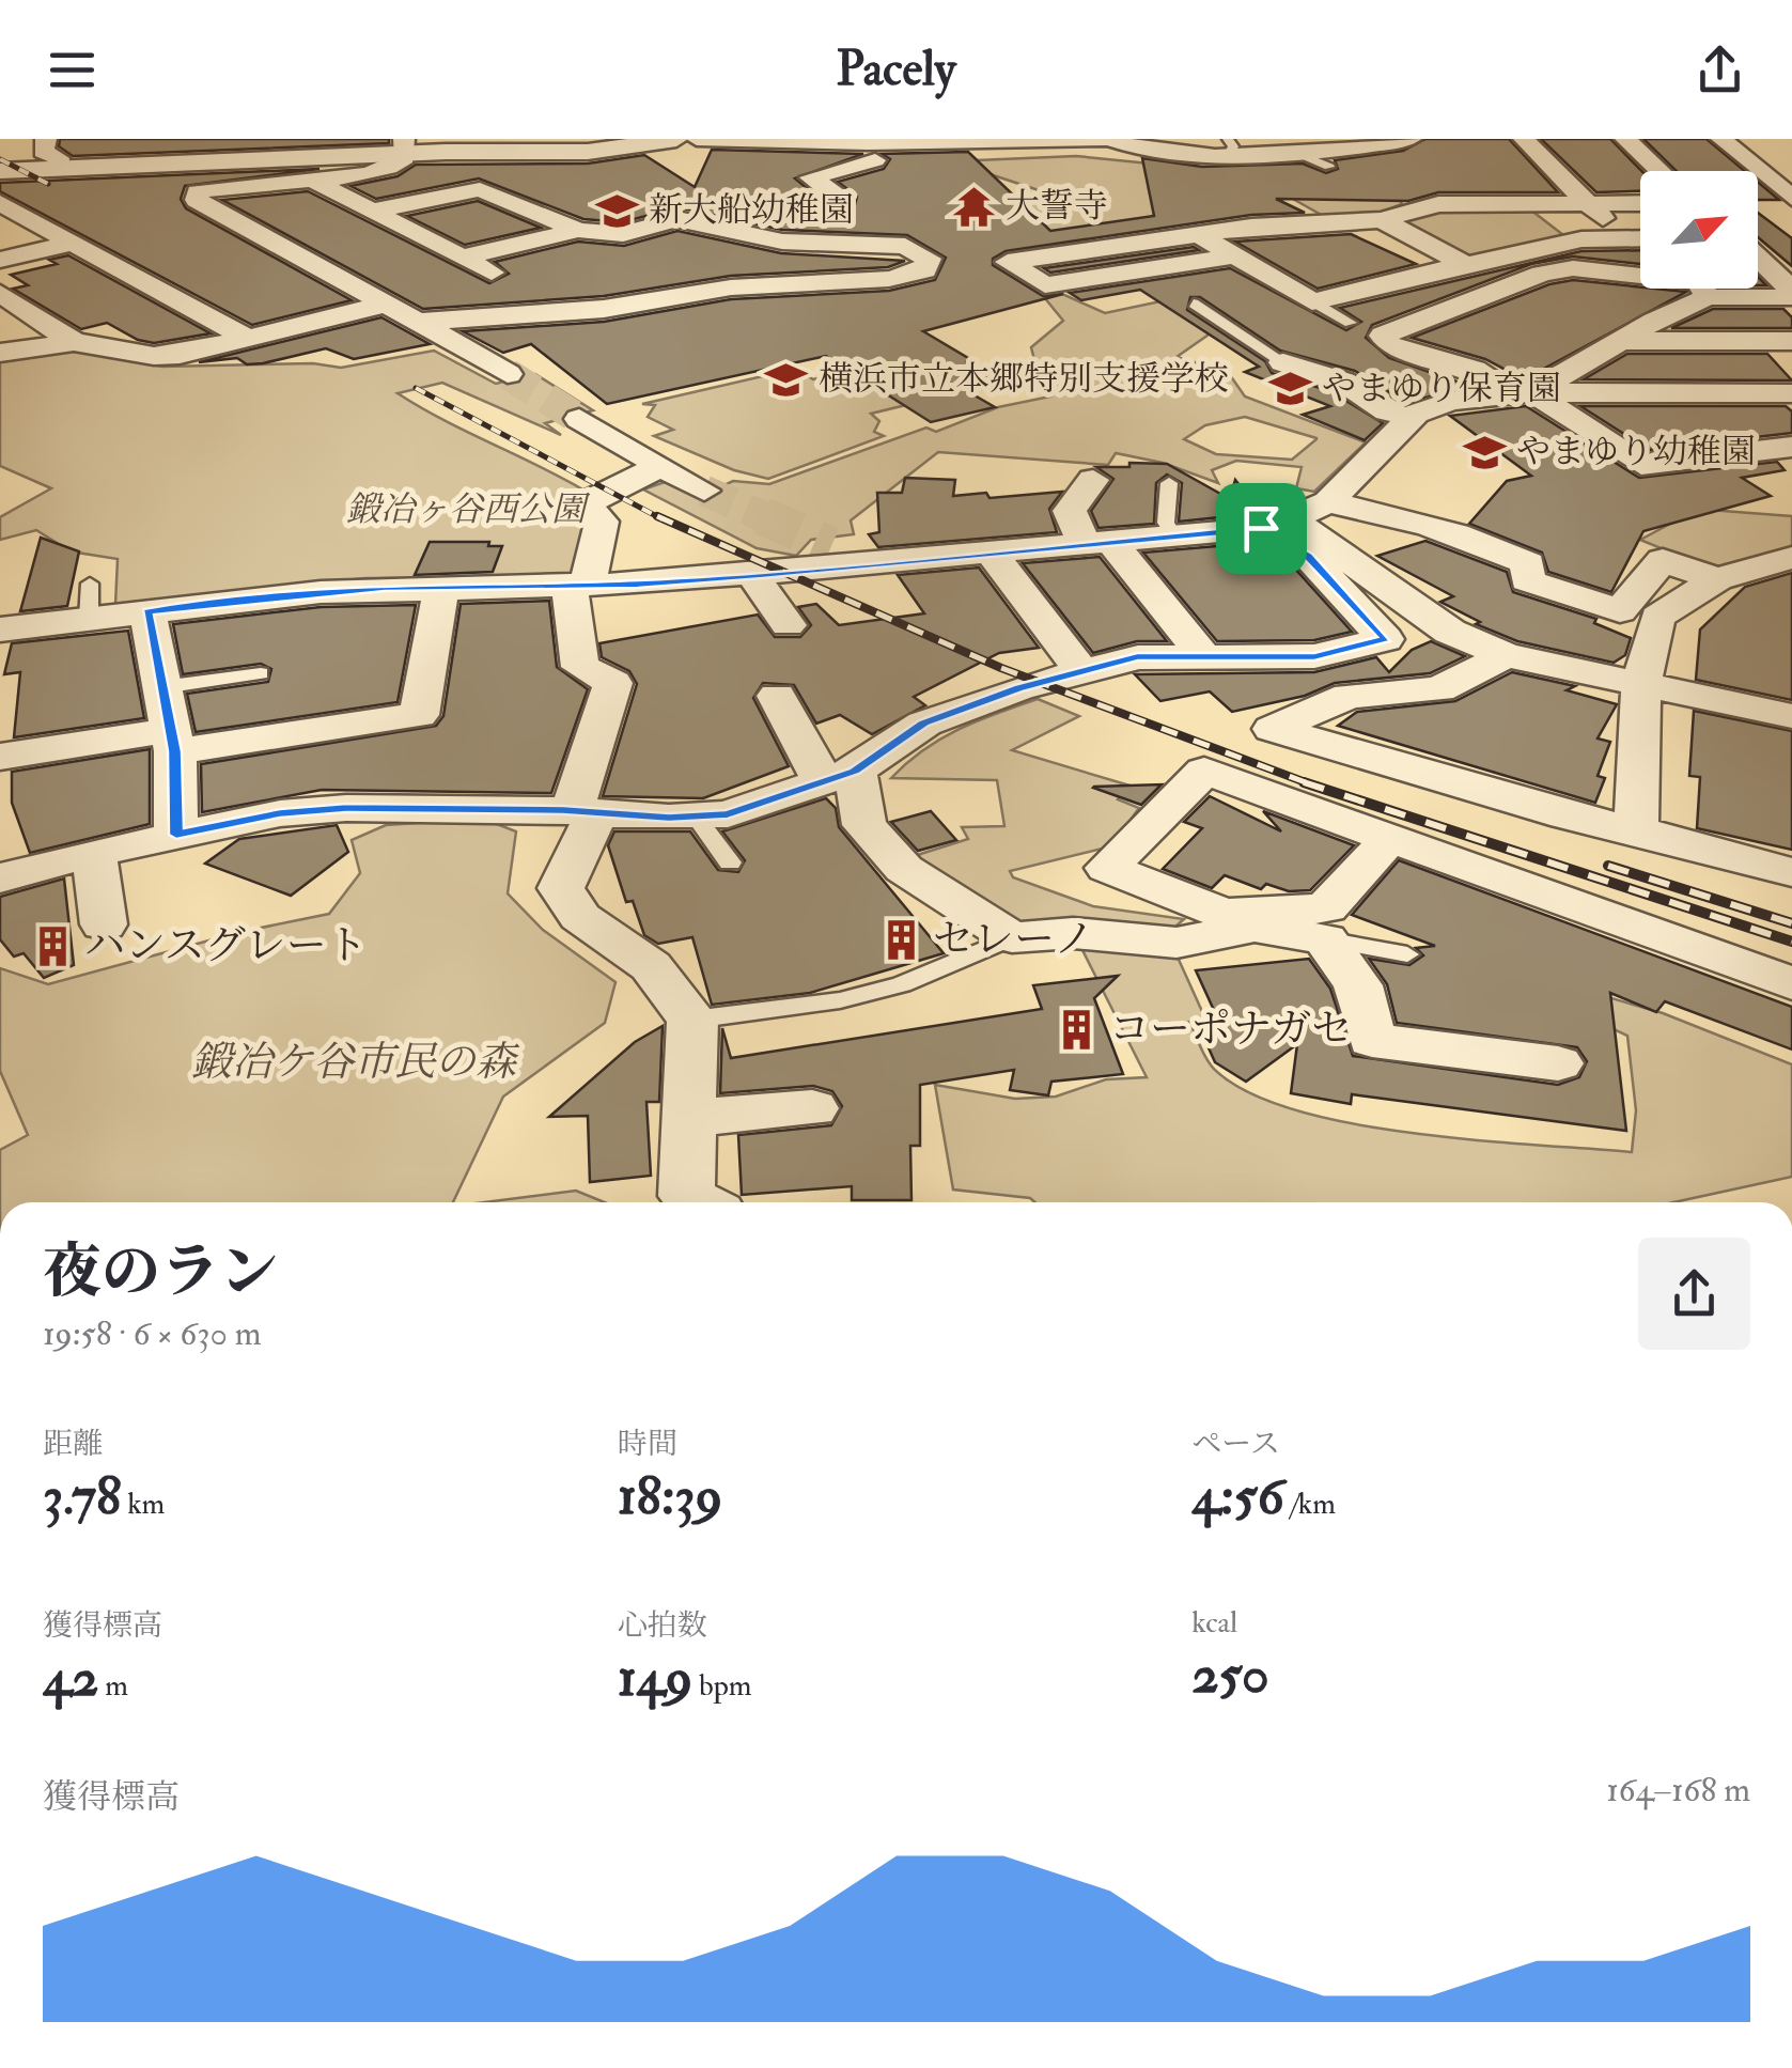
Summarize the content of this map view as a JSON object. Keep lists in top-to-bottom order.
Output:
{
  "parks": ["鍛冶ヶ谷西公園", "鍛冶ケ谷市民の森"],
  "places": {
    "temple": ["大誓寺"],
    "school or university": [
      "新大船幼稚園",
      "横浜市立本郷特別支援学校",
      "やまゆり保育園",
      "やまゆり幼稚園"
    ],
    "building": ["セレーノ", "ハンスグレート", "コーポナガセ"]
  },
  "north": "top right",
  "page": {
    "header": "Pacely",
    "heading": ["夜のラン", "19:58 · 6 × 630 m"],
    "stats": [
      ["距離", "3.78 km"],
      ["時間", "18:39"],
      ["ペース", "4:56 /km"],
      ["獲得標高", "42 m"],
      ["心拍数", "149 bpm"],
      ["kcal", "250"]
    ],
    "chart": ["獲得標高", "164–168 m"]
  }
}
